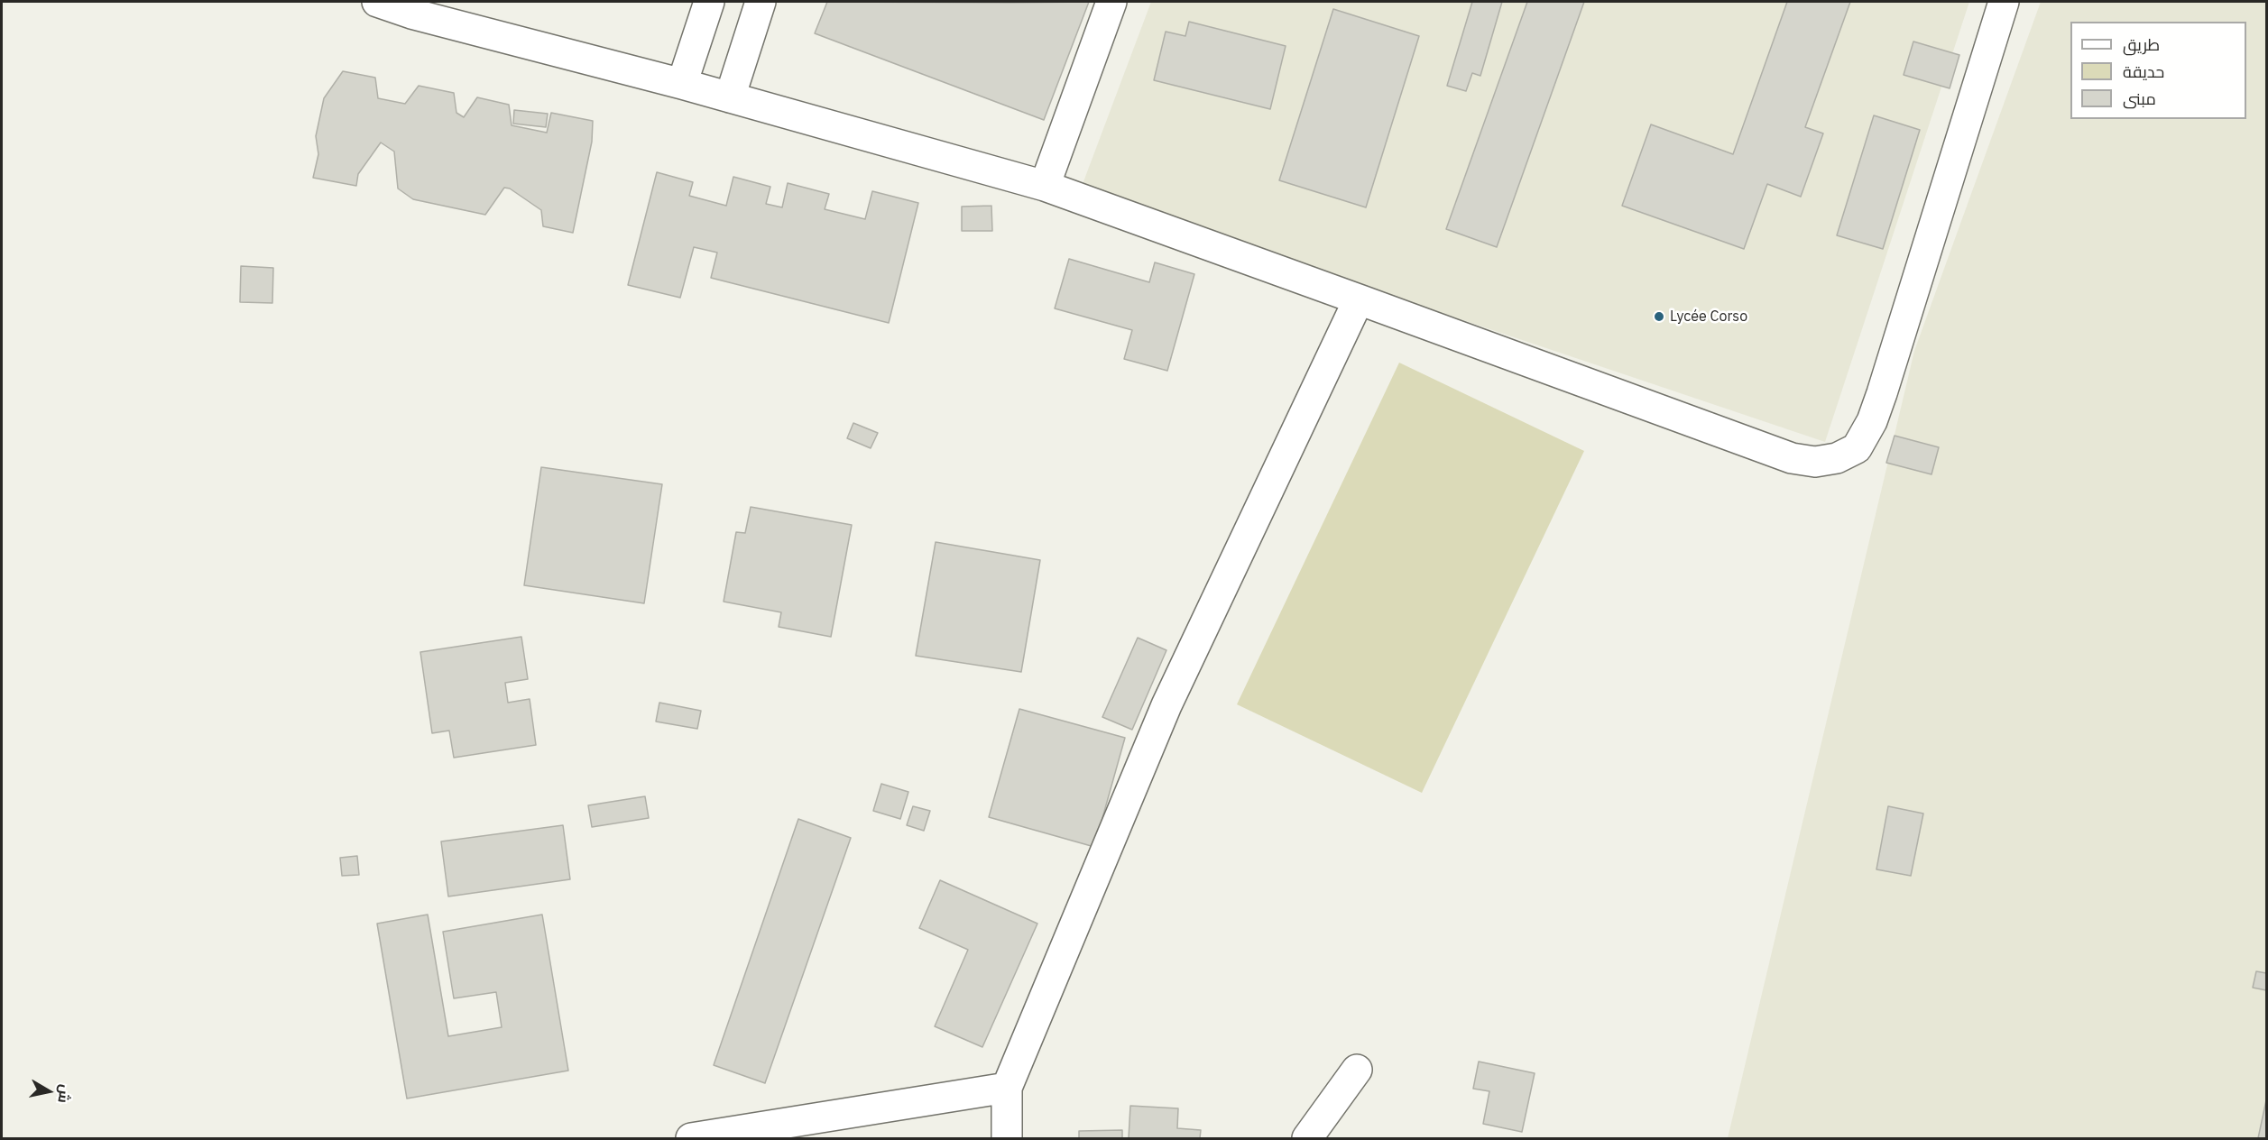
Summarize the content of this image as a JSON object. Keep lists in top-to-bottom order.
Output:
{
  "places": ["Lycée Corso"],
  "legend": ["طريق", "حديقة", "مبنى"],
  "north": "right"
}
